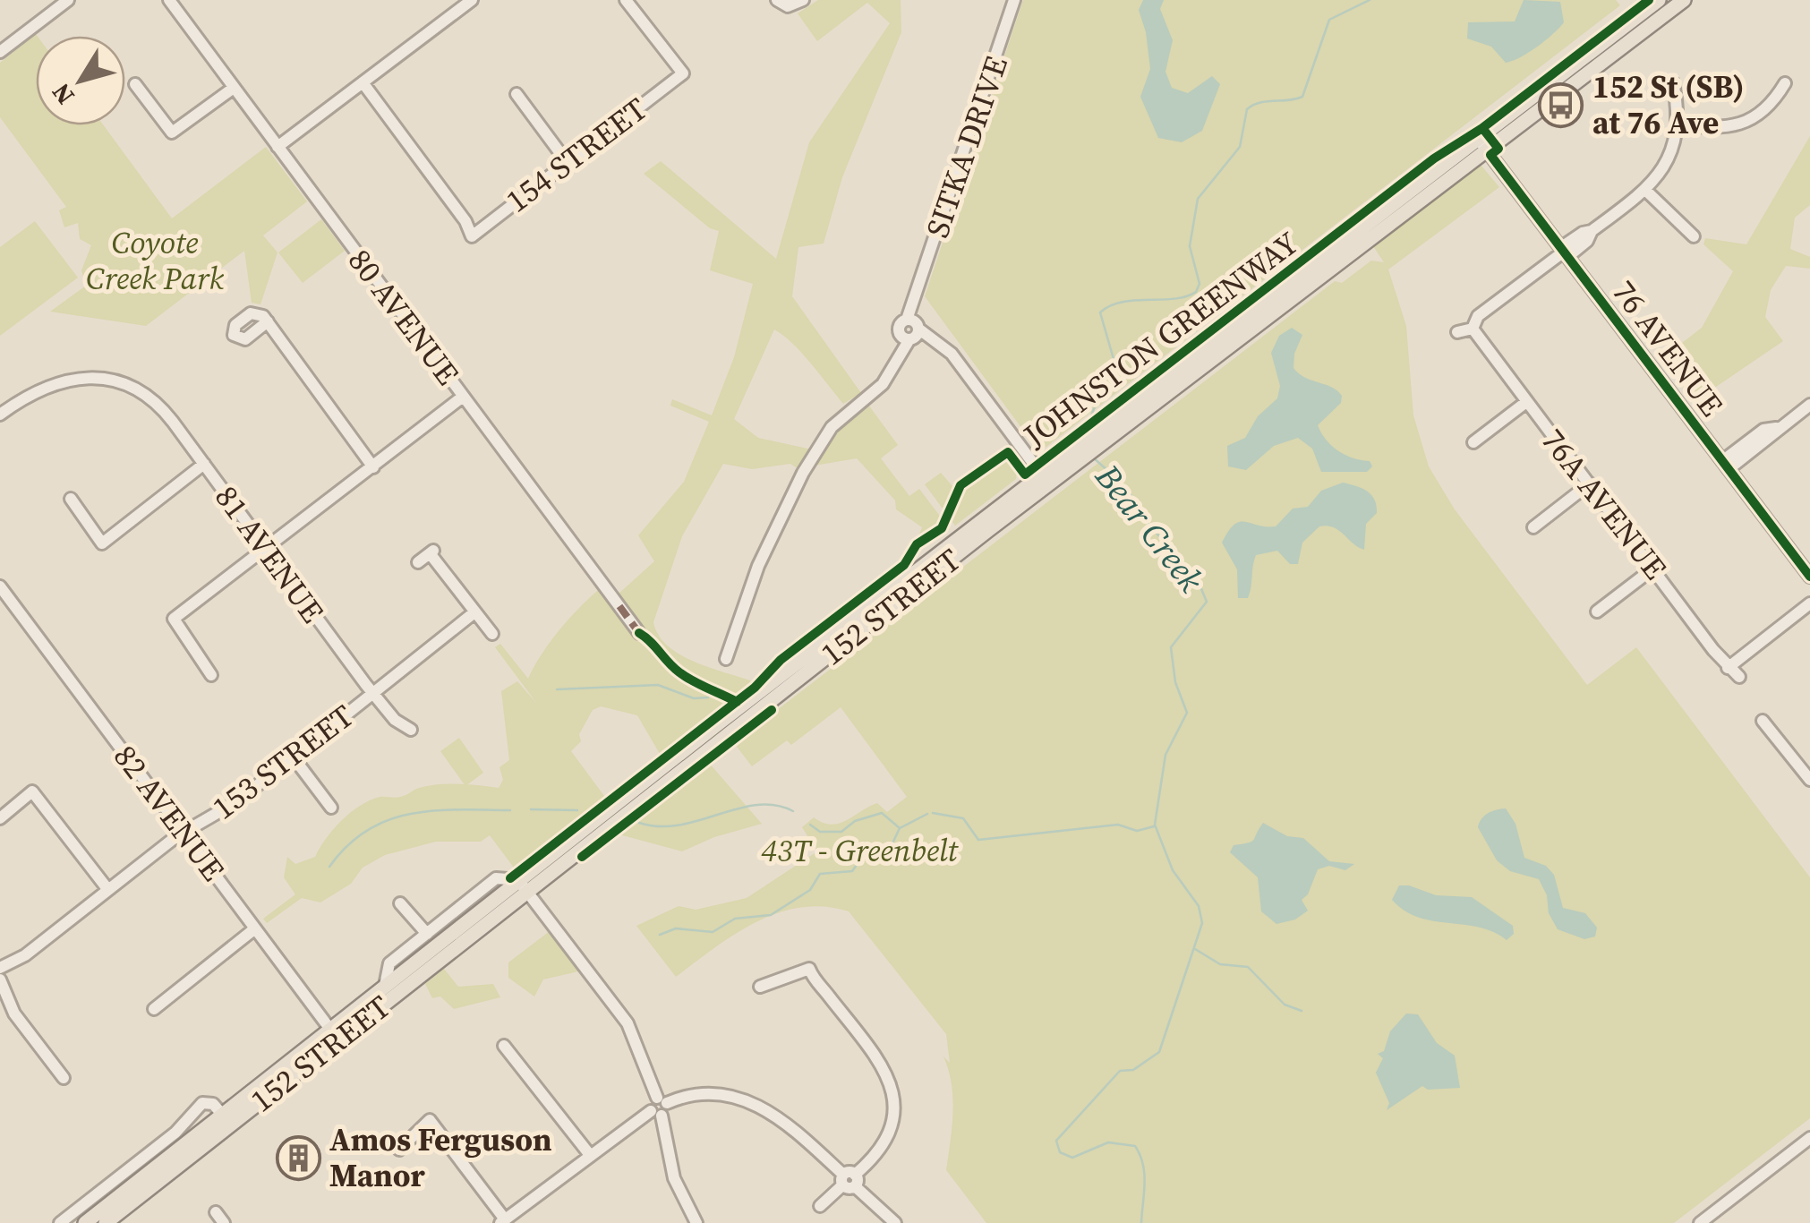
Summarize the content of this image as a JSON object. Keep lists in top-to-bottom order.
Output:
{
  "streets": {
    "main road": ["152 STREET"],
    "street": [
      "SITKA DRIVE",
      "154 STREET",
      "80 AVENUE",
      "76 AVENUE",
      "76A AVENUE",
      "81 AVENUE",
      "153 STREET",
      "82 AVENUE"
    ],
    "cycle path": ["JOHNSTON GREENWAY"]
  },
  "crossings": [
    ["76 AVENUE", "152 STREET"],
    ["81 AVENUE", "153 STREET"],
    ["152 STREET", "82 AVENUE"],
    ["153 STREET", "82 AVENUE"]
  ],
  "water": ["Bear Creek"],
  "parks": ["Coyote Creek Park", "43T - Greenbelt"],
  "places": {
    "bus stop": ["152 St (SB) at 76 Ave"],
    "building": ["Amos Ferguson Manor"]
  },
  "north": "bottom left"
}
